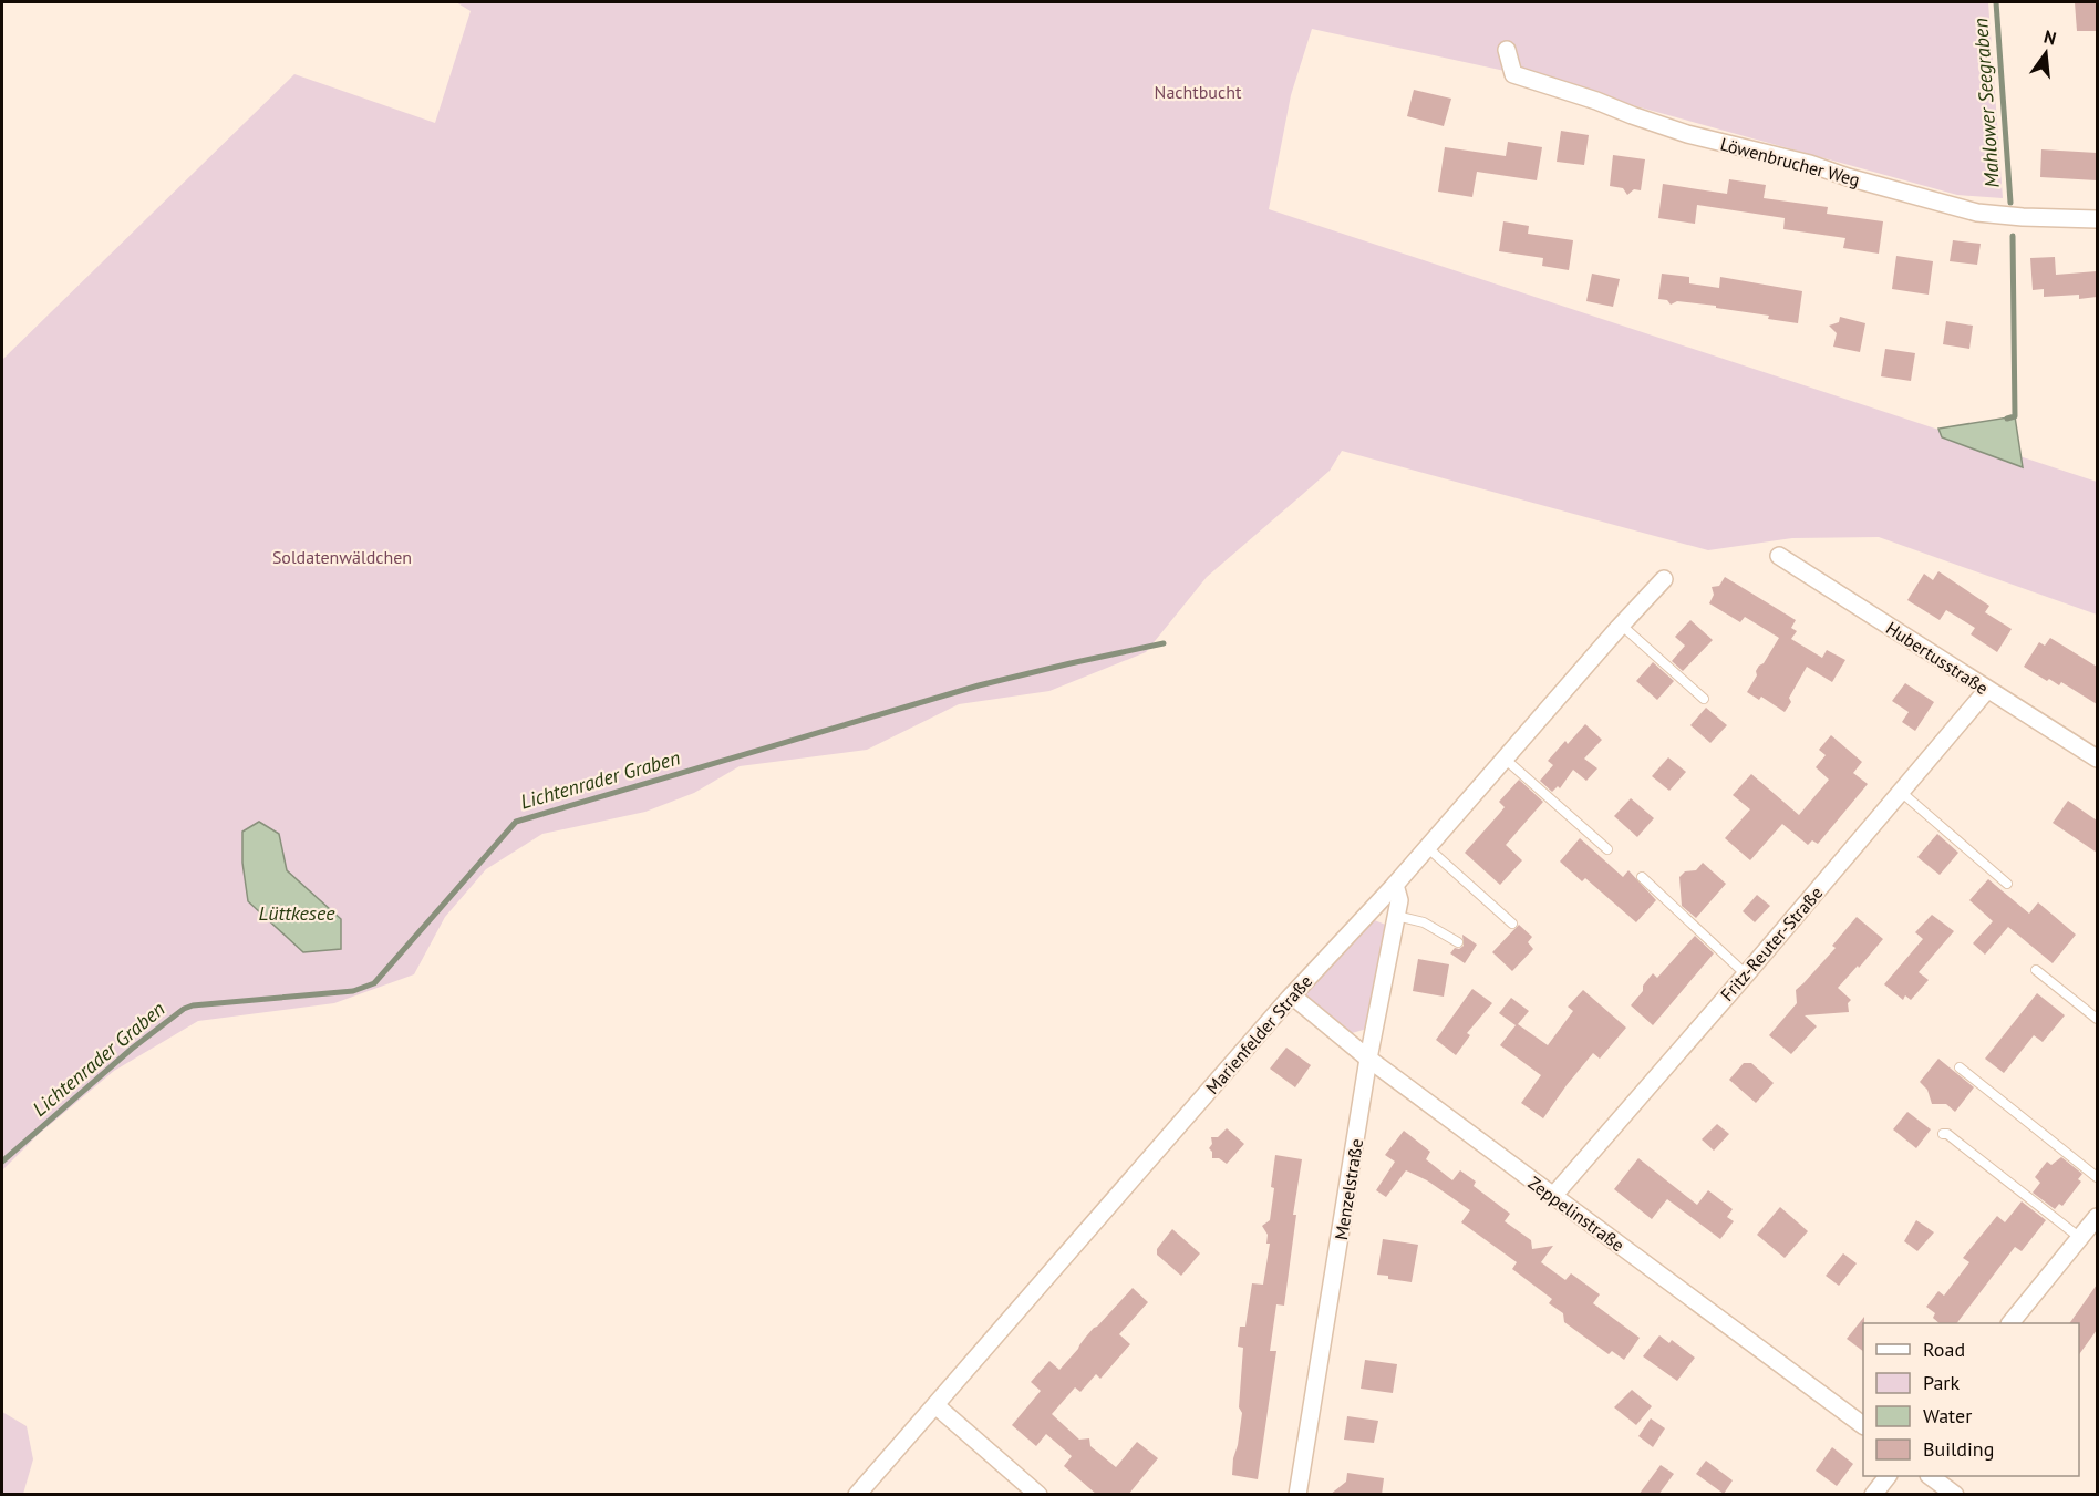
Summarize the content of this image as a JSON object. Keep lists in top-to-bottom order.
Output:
{
  "streets": {
    "street": [
      "Löwenbrucher Weg",
      "Hubertusstraße",
      "Fritz-Reuter-Straße",
      "Marienfelder Straße",
      "Menzelstraße",
      "Zeppelinstraße"
    ]
  },
  "crossings": [
    ["Hubertusstraße", "Fritz-Reuter-Straße"],
    ["Fritz-Reuter-Straße", "Zeppelinstraße"],
    ["Marienfelder Straße", "Menzelstraße"],
    ["Marienfelder Straße", "Zeppelinstraße"],
    ["Menzelstraße", "Zeppelinstraße"]
  ],
  "water": ["Mahlower Seegraben", "Lichtenrader Graben", "Lüttkesee"],
  "parks": ["Nachtbucht", "Soldatenwäldchen"],
  "legend": [
    "Road",
    "Park",
    "Water",
    "Building"
  ],
  "north": "top"
}
